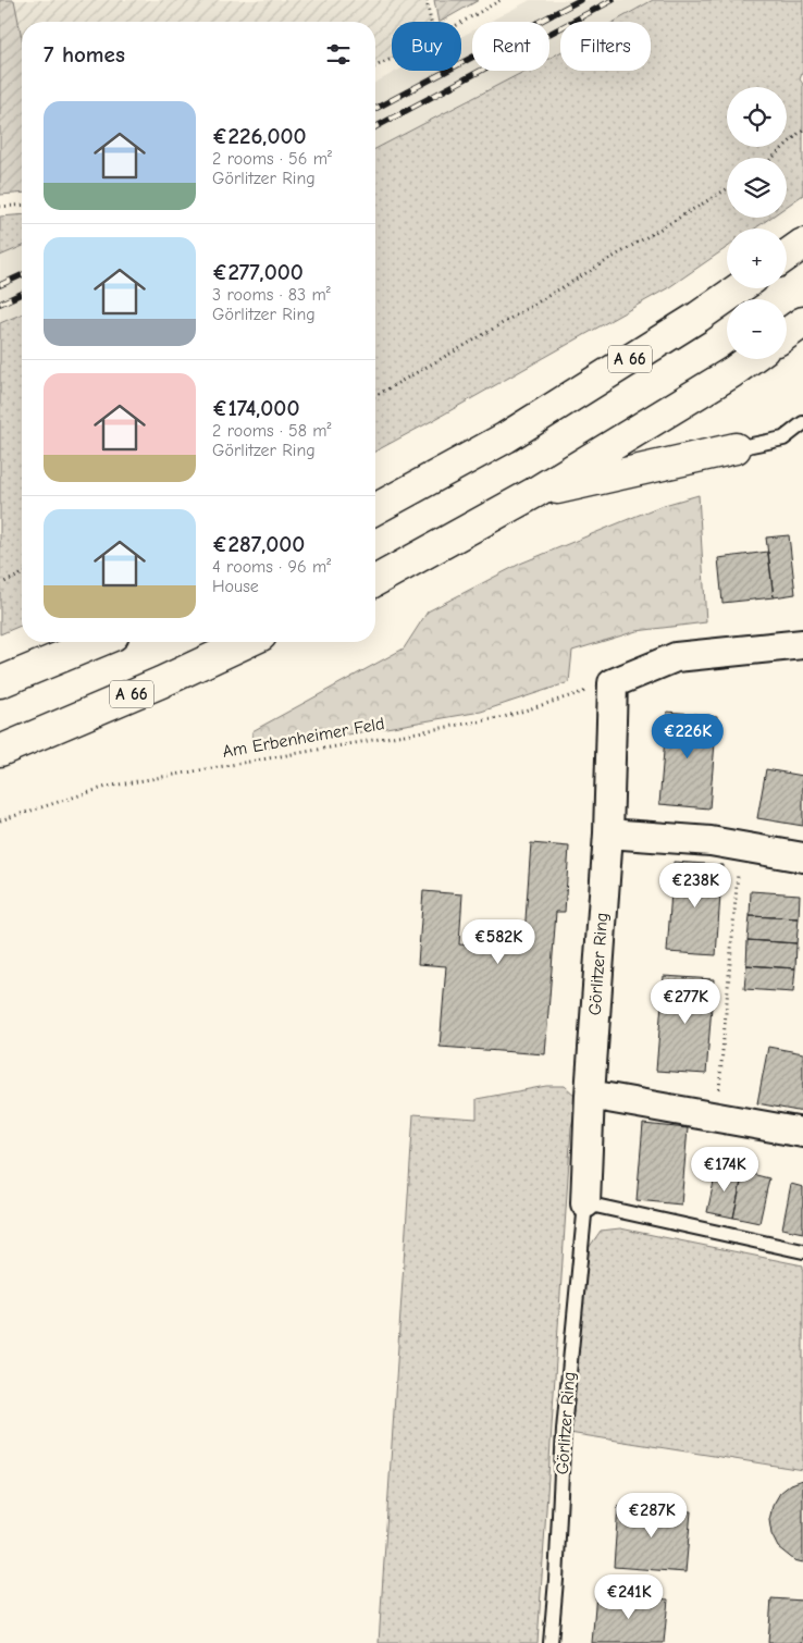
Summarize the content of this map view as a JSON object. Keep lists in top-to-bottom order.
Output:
{
  "streets": {
    "highway": ["A 66"],
    "street": ["Görlitzer Ring"],
    "path": ["Am Erbenheimer Feld"]
  },
  "crossings": [
    ["Am Erbenheimer Feld", "Görlitzer Ring"]
  ],
  "page": {
    "chip": ["Buy", "Rent", "Filters"],
    "heading": "7 homes",
    "map_buttons": ["+", "−"],
    "list": [
      {
        "name": "€226,000",
        "note": "2 rooms · 56 m² · Görlitzer Ring"
      },
      {
        "name": "€277,000",
        "note": "3 rooms · 83 m² · Görlitzer Ring"
      },
      {
        "name": "€174,000",
        "note": "2 rooms · 58 m² · Görlitzer Ring"
      },
      {
        "name": "€287,000",
        "note": "4 rooms · 96 m² · House"
      }
    ],
    "price": [
      "€226K",
      "€238K",
      "€582K",
      "€277K",
      "€174K",
      "€287K",
      "€241K"
    ]
  }
}
